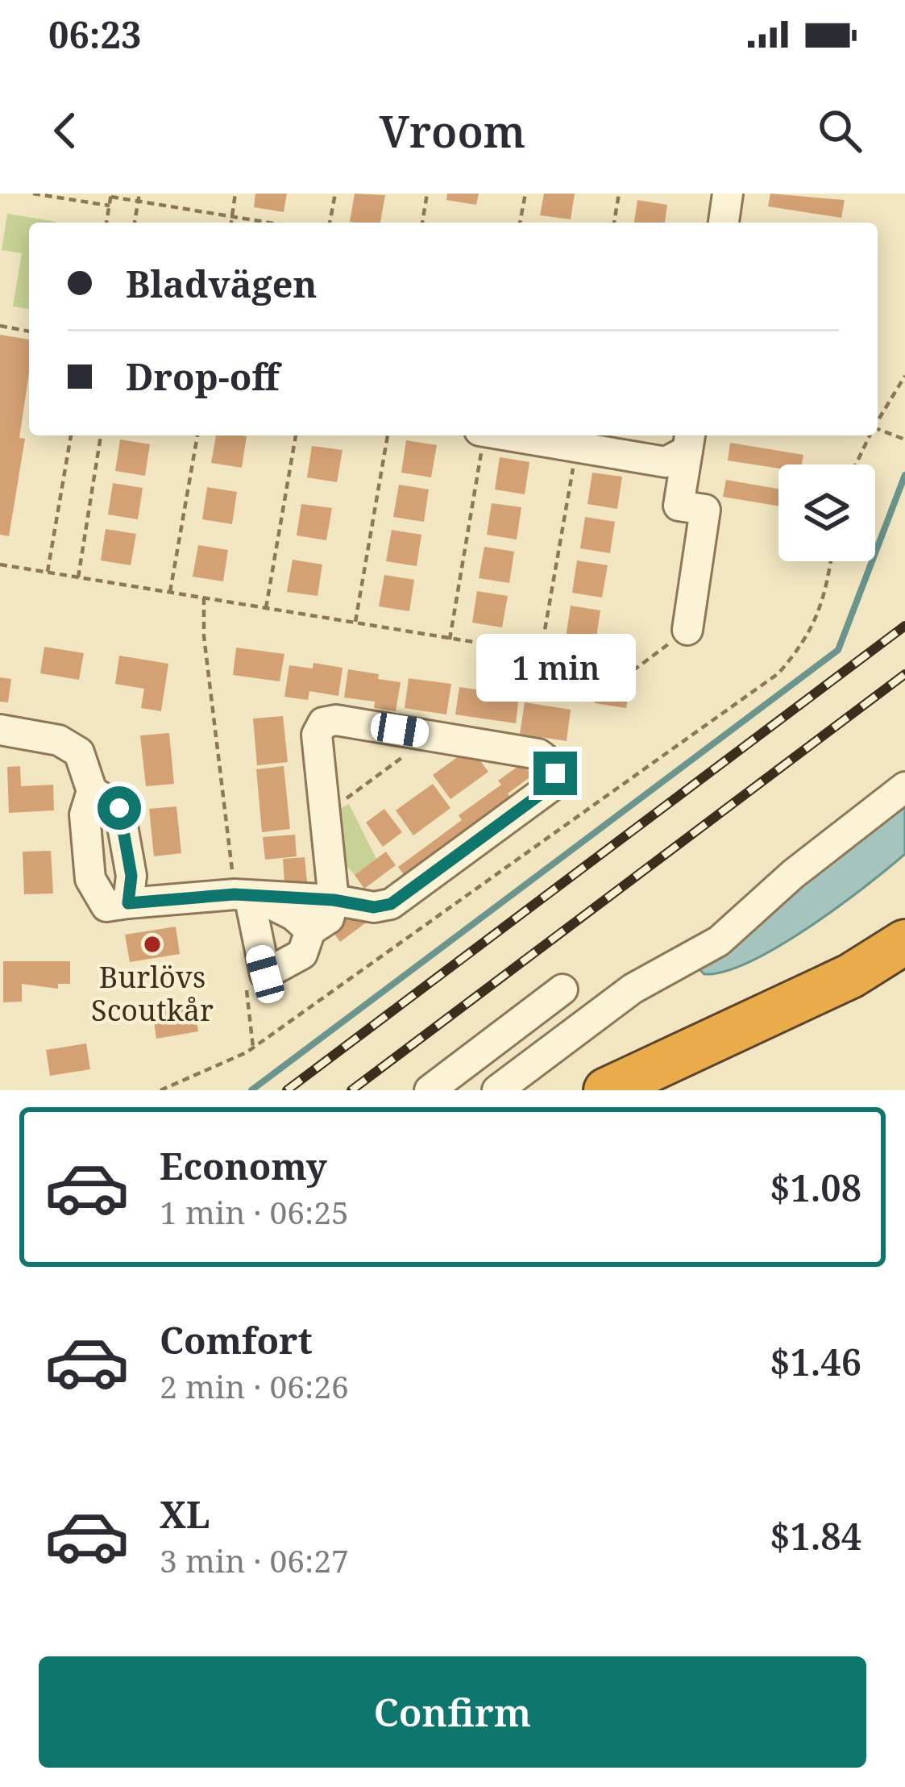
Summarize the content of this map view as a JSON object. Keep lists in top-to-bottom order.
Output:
{
  "places": ["Burlövs Scoutkår"],
  "page": {
    "status": "06:23",
    "header": "Vroom",
    "banner": ["Bladvägen", "Drop-off"],
    "bubble": "1 min",
    "list": [
      {
        "name": "Economy",
        "note": "1 min · 06:25",
        "value": "$1.08"
      },
      {
        "name": "Comfort",
        "note": "2 min · 06:26",
        "value": "$1.46"
      },
      {
        "name": "XL",
        "note": "3 min · 06:27",
        "value": "$1.84"
      }
    ],
    "buttons": "Confirm"
  }
}
